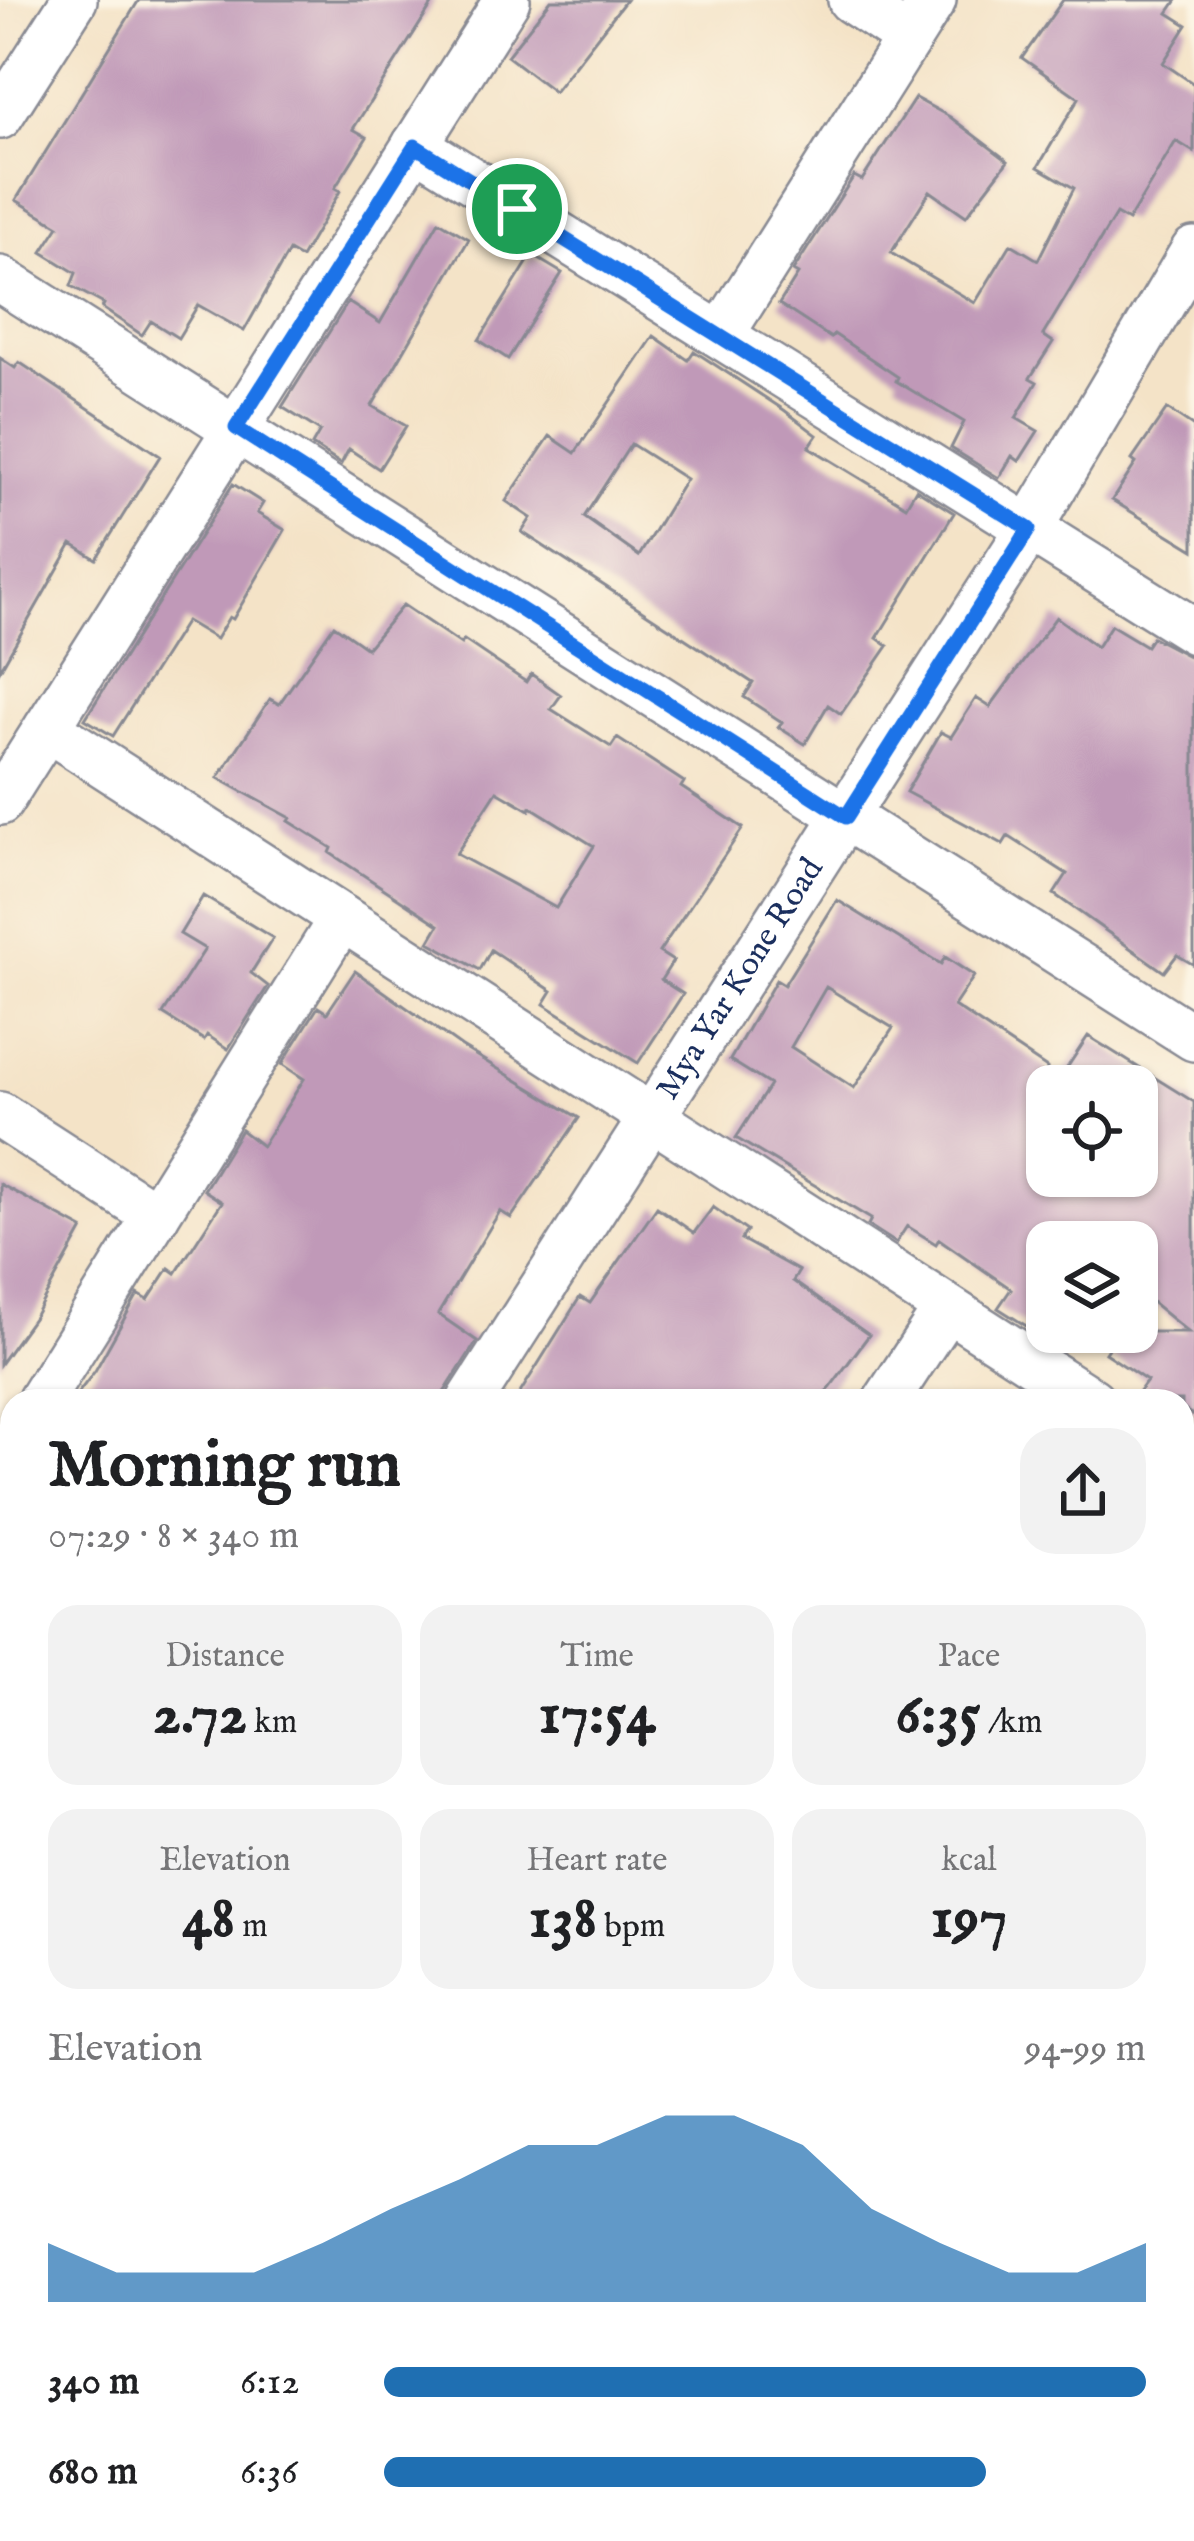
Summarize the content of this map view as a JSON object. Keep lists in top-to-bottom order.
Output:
{
  "streets": {
    "street": ["Mya Yar Kone Road"]
  },
  "page": {
    "heading": ["Morning run", "07:29 · 8 × 340 m"],
    "stats": [
      ["Distance", "2.72 km"],
      ["Time", "17:54"],
      ["Pace", "6:35 /km"],
      ["Elevation", "48 m"],
      ["Heart rate", "138 bpm"],
      ["kcal", "197"]
    ],
    "chart": ["Elevation", "94–99 m"],
    "list": [
      {
        "name": "340 m",
        "note": "6:12"
      },
      {
        "name": "680 m",
        "note": "6:36"
      }
    ]
  }
}
